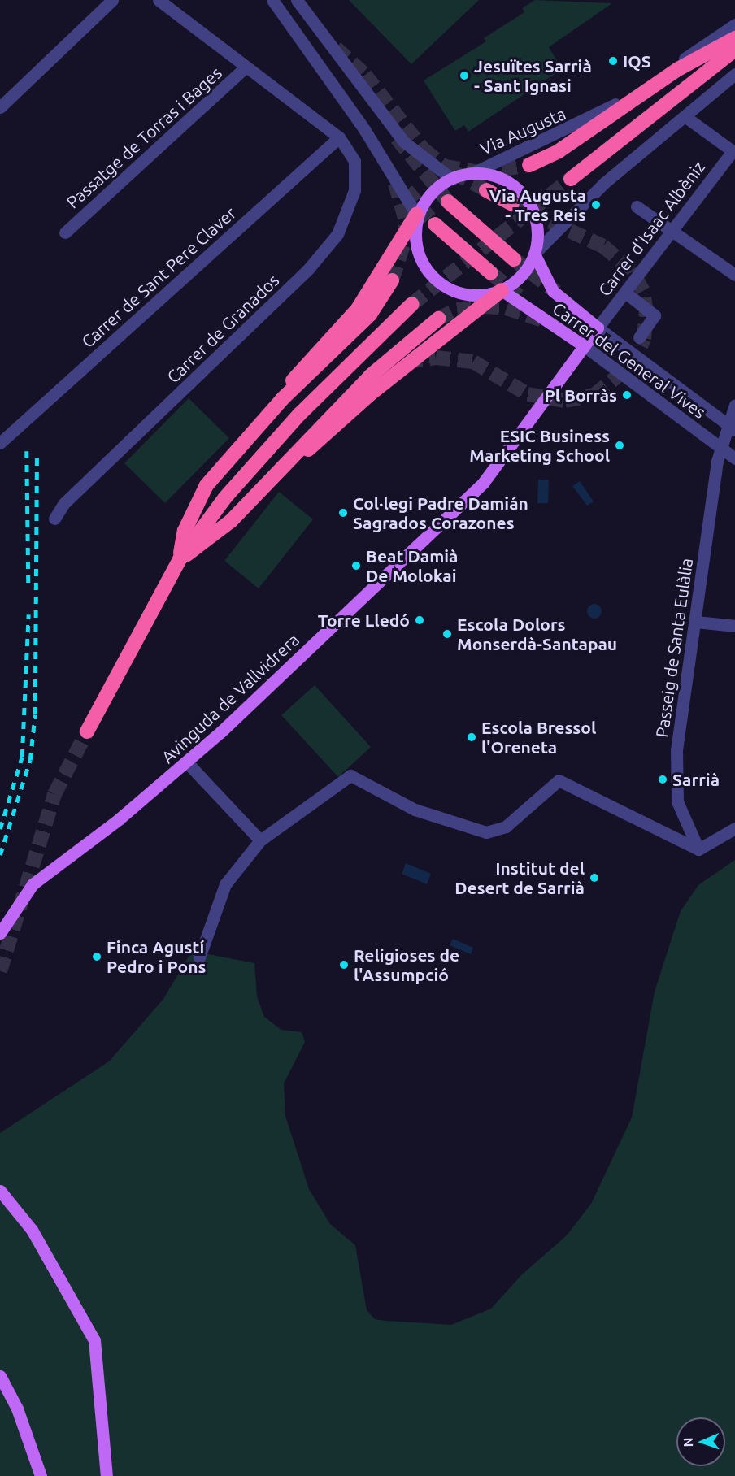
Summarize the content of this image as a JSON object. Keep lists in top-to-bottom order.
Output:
{
  "streets": {
    "main road": ["Carrer del General Vives", "Avinguda de Vallvidrera"],
    "street": [
      "Via Augusta",
      "Passatge de Torras i Bages",
      "Carrer d'Isaac Albèniz",
      "Carrer de Sant Pere Claver",
      "Carrer de Granados",
      "Passeig de Santa Eulàlia"
    ]
  },
  "crossings": [
    ["Via Augusta", "Carrer del General Vives"],
    ["Passatge de Torras i Bages", "Carrer de Granados"],
    ["Carrer d'Isaac Albèniz", "Carrer del General Vives"],
    ["Carrer d'Isaac Albèniz", "Avinguda de Vallvidrera"],
    ["Carrer de Sant Pere Claver", "Carrer de Granados"],
    ["Carrer del General Vives", "Passeig de Santa Eulàlia"],
    ["Carrer del General Vives", "Avinguda de Vallvidrera"]
  ],
  "places": [
    "IQS",
    "Jesuïtes Sarrià - Sant Ignasi",
    "Via Augusta - Tres Reis",
    "Pl Borràs",
    "ESIC Business Marketing School",
    "Col·legi Padre Damián Sagrados Corazones",
    "Beat Damià De Molokai",
    "Torre Lledó",
    "Escola Dolors Monserdà-Santapau",
    "Escola Bressol l'Oreneta",
    "Sarrià",
    "Institut del Desert de Sarrià",
    "Finca Agustí Pedro i Pons",
    "Religioses de l'Assumpció"
  ],
  "north": "left"
}
